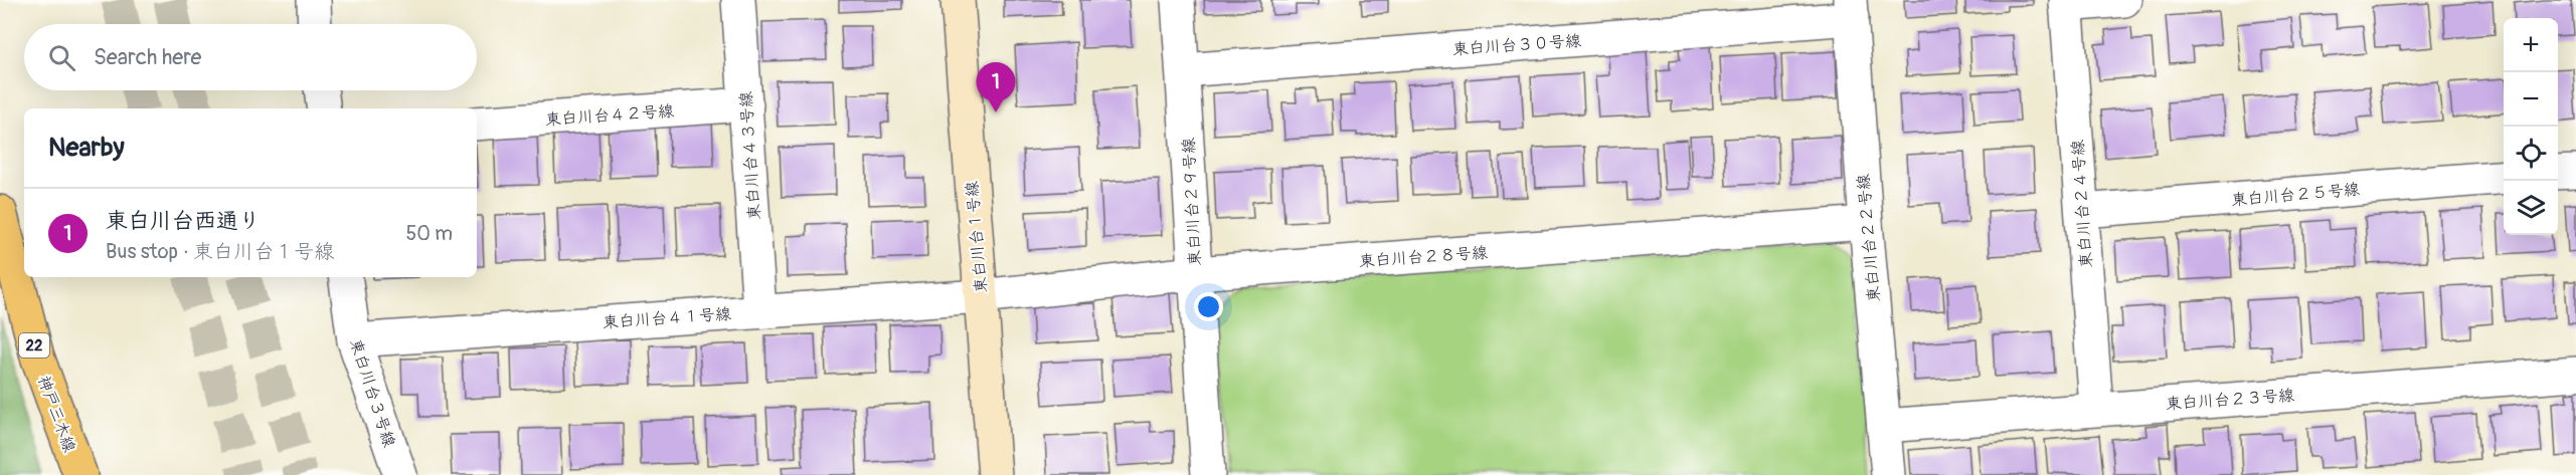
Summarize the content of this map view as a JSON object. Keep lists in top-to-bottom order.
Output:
{
  "streets": {
    "main road": ["22", "神戸三木線"],
    "street": [
      "東白川台３０号線",
      "東白川台４２号線",
      "東白川台４３号線",
      "東白川台２５号線",
      "東白川台２９号線",
      "東白川台２４号線",
      "東白川台１号線",
      "東白川台２２号線",
      "東白川台２８号線",
      "東白川台４１号線",
      "東白川台３号線",
      "東白川台２３号線"
    ]
  },
  "crossings": [
    ["東白川台３０号線", "東白川台２９号線"],
    ["東白川台３０号線", "東白川台２２号線"],
    ["東白川台４２号線", "東白川台４３号線"],
    ["東白川台４３号線", "東白川台４１号線"],
    ["東白川台２５号線", "東白川台２４号線"],
    ["東白川台２９号線", "東白川台２８号線"],
    ["東白川台２４号線", "東白川台２３号線"],
    ["東白川台１号線", "東白川台２８号線"],
    ["東白川台１号線", "東白川台４１号線"],
    ["東白川台２２号線", "東白川台２８号線"],
    ["東白川台２２号線", "東白川台２３号線"],
    ["東白川台２８号線", "東白川台４１号線"],
    ["東白川台４１号線", "東白川台３号線"]
  ],
  "page": {
    "map_buttons": ["+", "−"],
    "search": "Search here",
    "pins": "1",
    "heading": "Nearby",
    "list": [
      {
        "mark": "1",
        "name": "東白川台西通り",
        "note": "Bus stop · 東白川台１号線",
        "value": "50 m"
      }
    ]
  }
}
